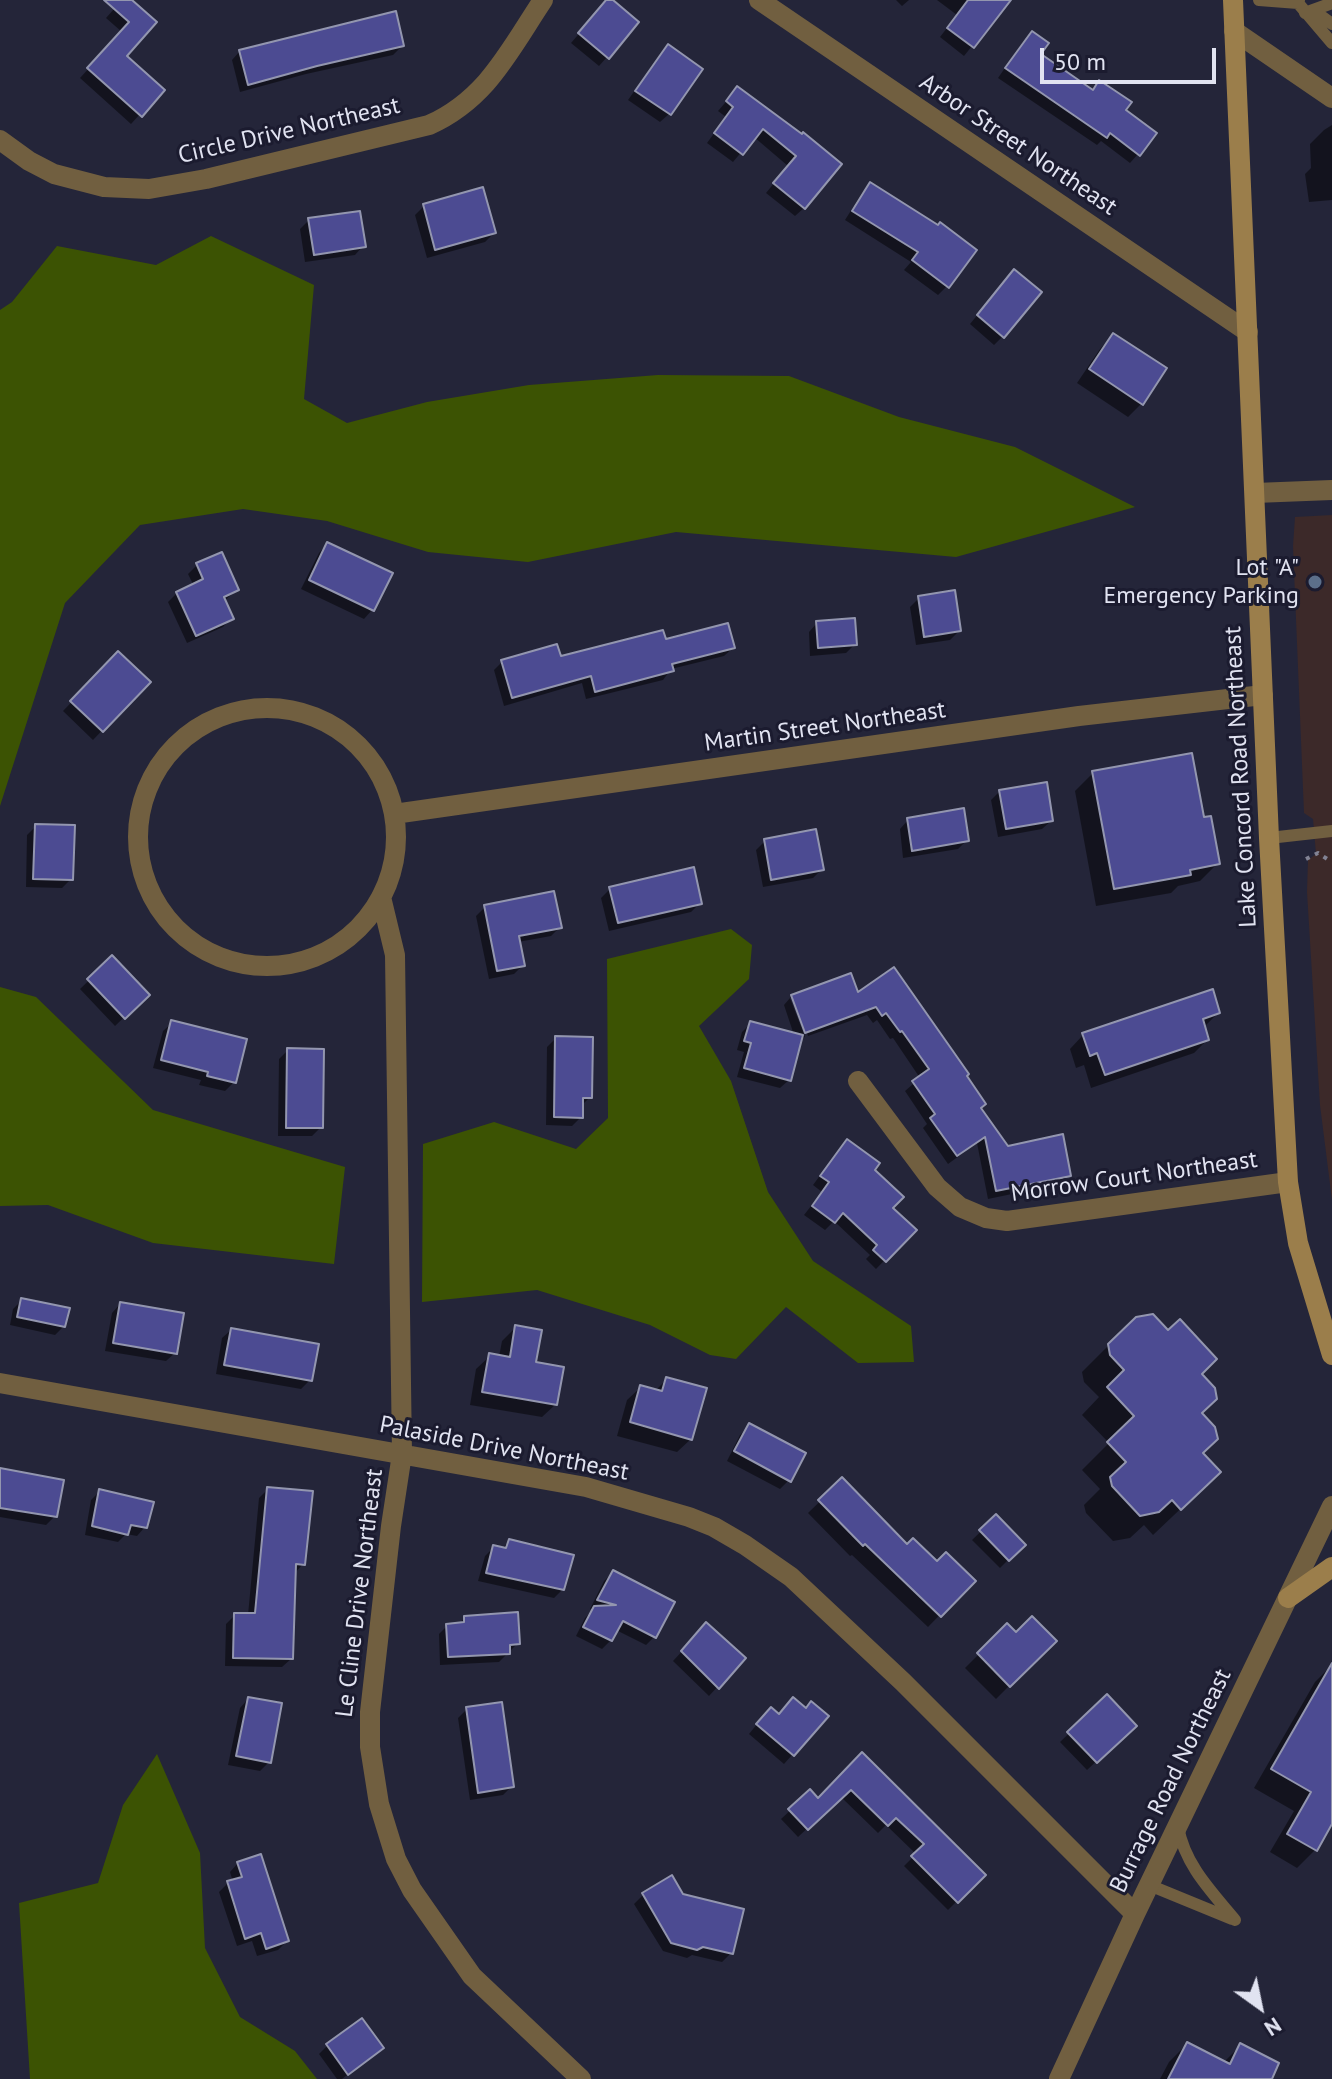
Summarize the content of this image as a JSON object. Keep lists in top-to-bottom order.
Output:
{
  "streets": {
    "main road": ["Lake Concord Road Northeast"],
    "street": [
      "Circle Drive Northeast",
      "Arbor Street Northeast",
      "Martin Street Northeast",
      "Morrow Court Northeast",
      "Palaside Drive Northeast",
      "Le Cline Drive Northeast",
      "Burrage Road Northeast"
    ]
  },
  "crossings": [
    ["Arbor Street Northeast", "Lake Concord Road Northeast"],
    ["Martin Street Northeast", "Lake Concord Road Northeast"],
    ["Martin Street Northeast", "Le Cline Drive Northeast"],
    ["Lake Concord Road Northeast", "Morrow Court Northeast"],
    ["Palaside Drive Northeast", "Le Cline Drive Northeast"],
    ["Palaside Drive Northeast", "Burrage Road Northeast"]
  ],
  "places": ["Lot \"A\" Emergency Parking"],
  "scale_bar": "50 m",
  "north": "bottom right"
}
